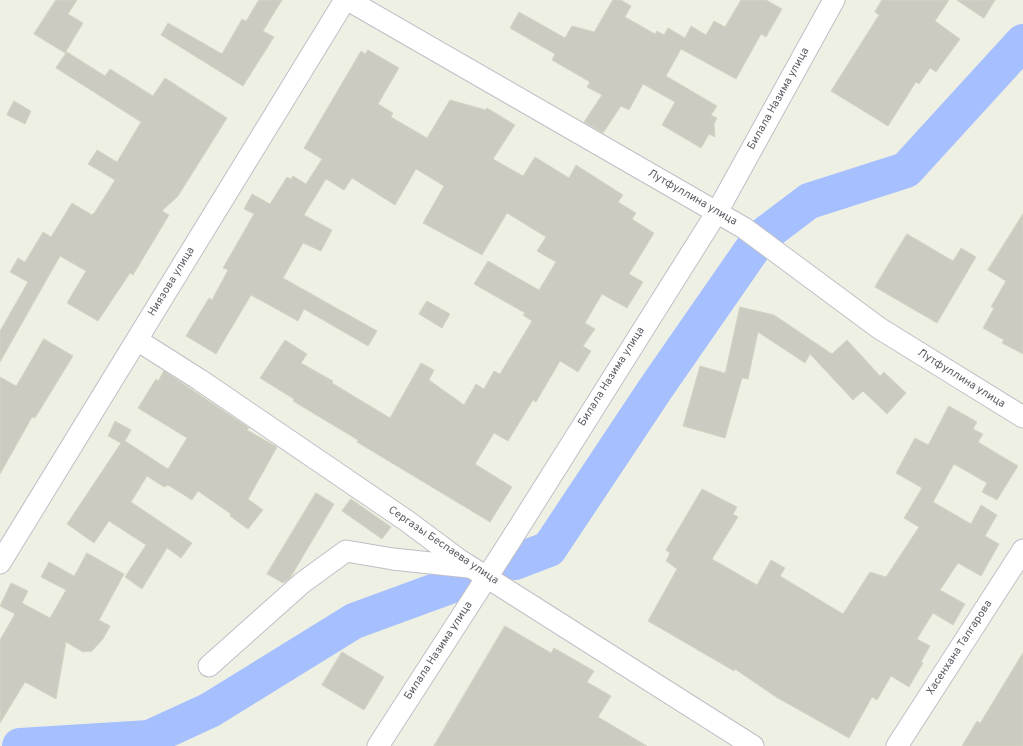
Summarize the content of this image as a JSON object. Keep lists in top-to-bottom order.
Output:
{
  "streets": {
    "street": [
      "Билала Назима улица",
      "Лутфуллина улица",
      "Ниязова улица",
      "Сергазы Беспаева улица",
      "Хасенхана Талгарова"
    ]
  },
  "crossings": [
    ["Билала Назима улица", "Лутфуллина улица"],
    ["Билала Назима улица", "Сергазы Беспаева улица"],
    ["Ниязова улица", "Сергазы Беспаева улица"]
  ]
}
